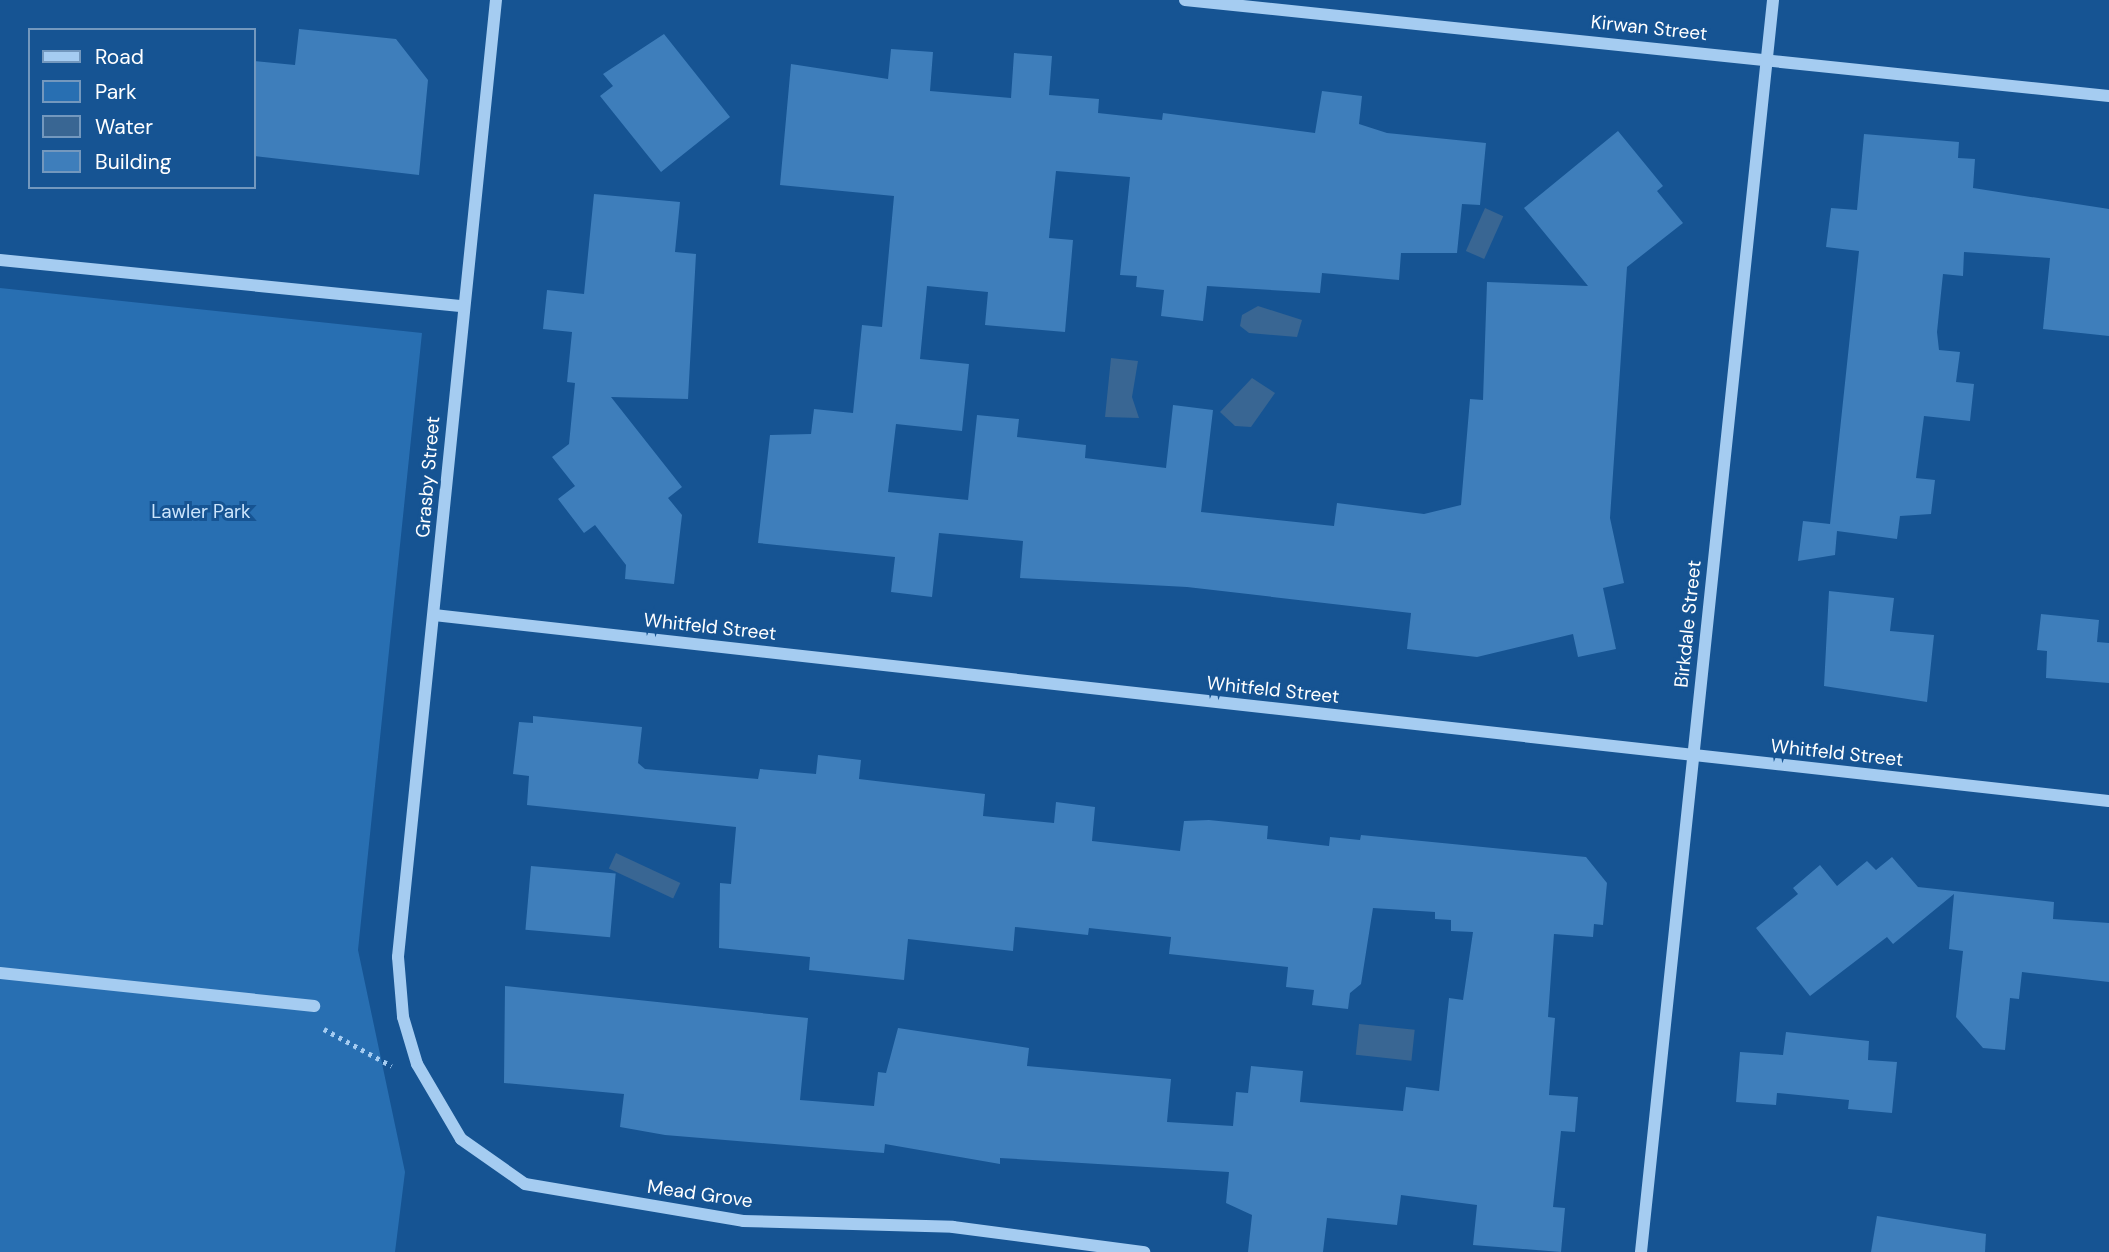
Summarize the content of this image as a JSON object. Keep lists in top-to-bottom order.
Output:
{
  "streets": {
    "street": [
      "Kirwan Street",
      "Grasby Street",
      "Birkdale Street",
      "Whitfeld Street",
      "Mead Grove"
    ]
  },
  "crossings": [
    ["Kirwan Street", "Birkdale Street"],
    ["Grasby Street", "Whitfeld Street"],
    ["Grasby Street", "Mead Grove"],
    ["Birkdale Street", "Whitfeld Street"]
  ],
  "parks": ["Lawler Park"],
  "legend": [
    "Road",
    "Park",
    "Water",
    "Building"
  ]
}
